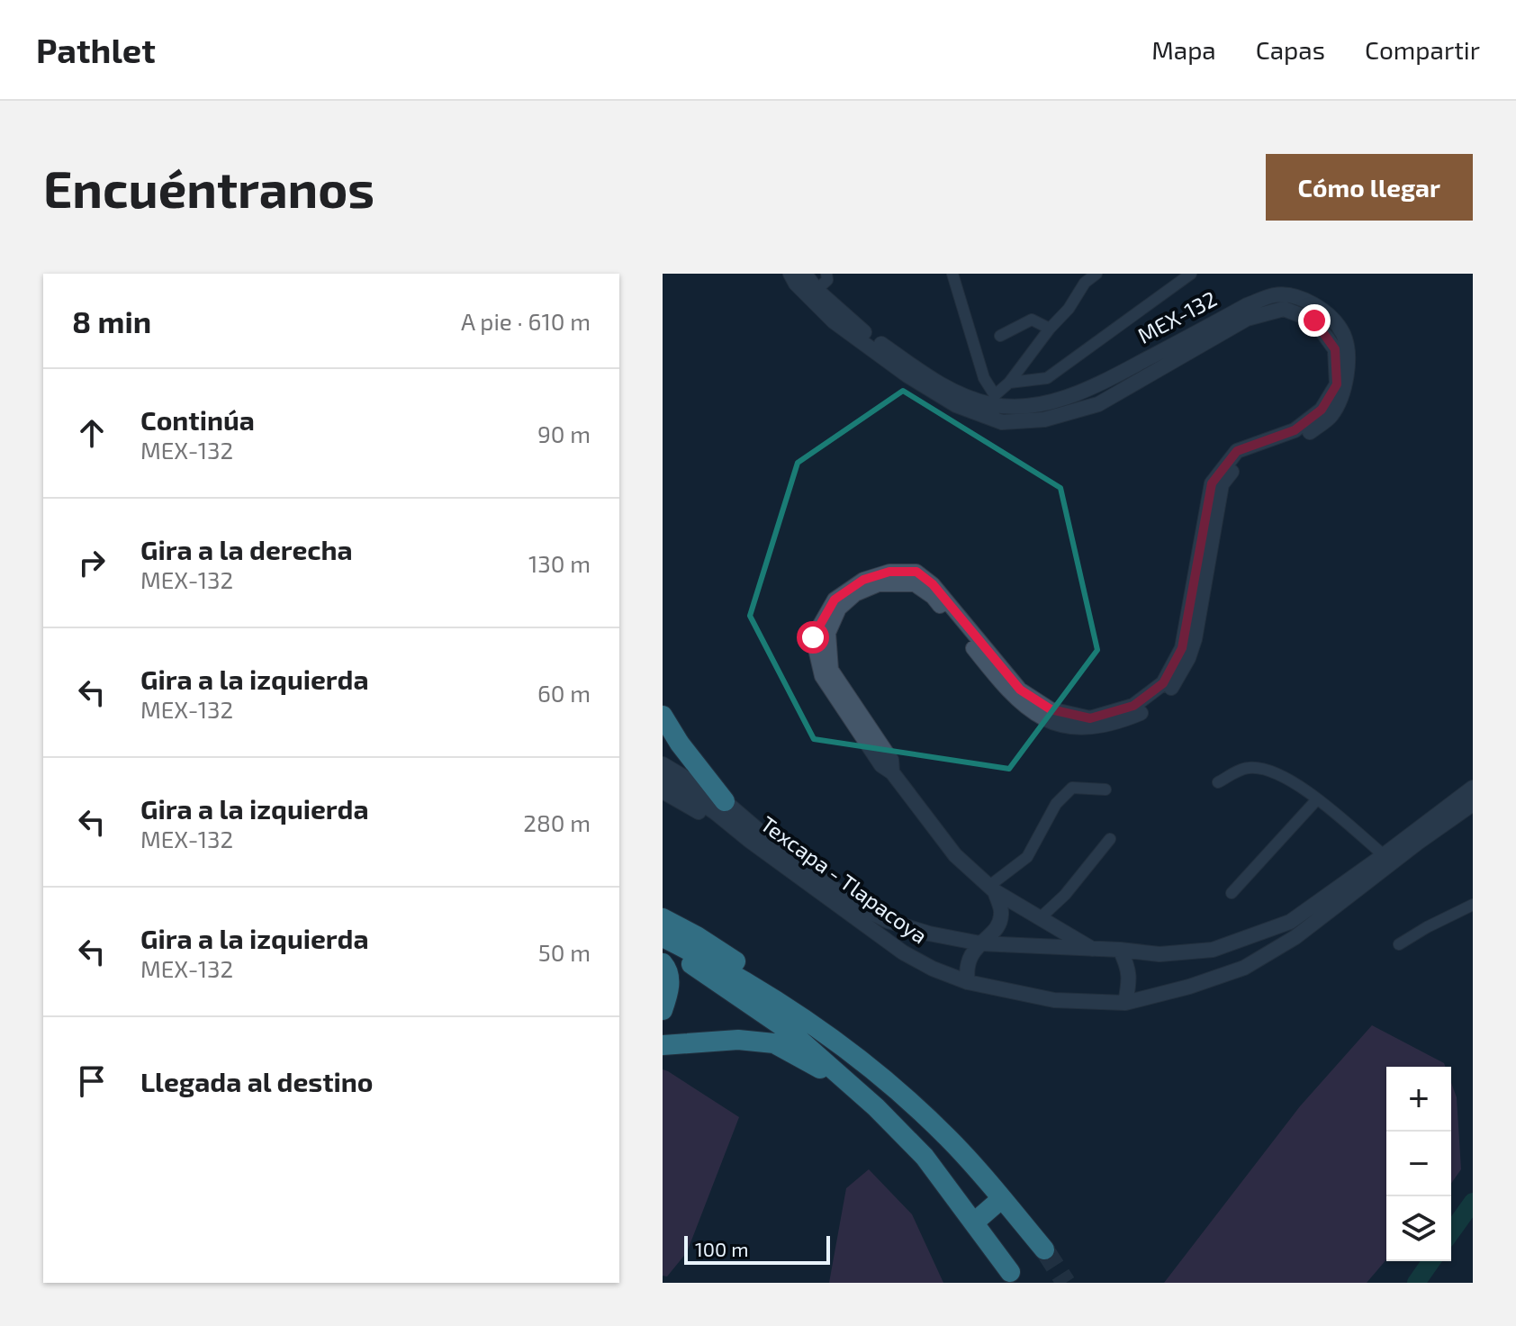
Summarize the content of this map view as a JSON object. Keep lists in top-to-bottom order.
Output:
{
  "streets": {
    "main road": ["MEX-132", "Texcapa - Tlapacoya"]
  },
  "crossings": [
    ["MEX-132", "Texcapa - Tlapacoya"]
  ],
  "scale_bar": "100 m",
  "page": {
    "header": "Pathlet",
    "nav": ["Mapa", "Capas", "Compartir"],
    "buttons": "Cómo llegar",
    "title": "Encuéntranos",
    "heading": ["8 min", "A pie · 610 m"],
    "list": [
      ["Continúa", "MEX-132", "90 m"],
      ["Gira a la derecha", "MEX-132", "130 m"],
      ["Gira a la izquierda", "MEX-132", "60 m"],
      ["Gira a la izquierda", "MEX-132", "280 m"],
      ["Gira a la izquierda", "MEX-132", "50 m"],
      "Llegada al destino"
    ],
    "map_buttons": ["+", "−"],
    "scale": "100 m"
  }
}
